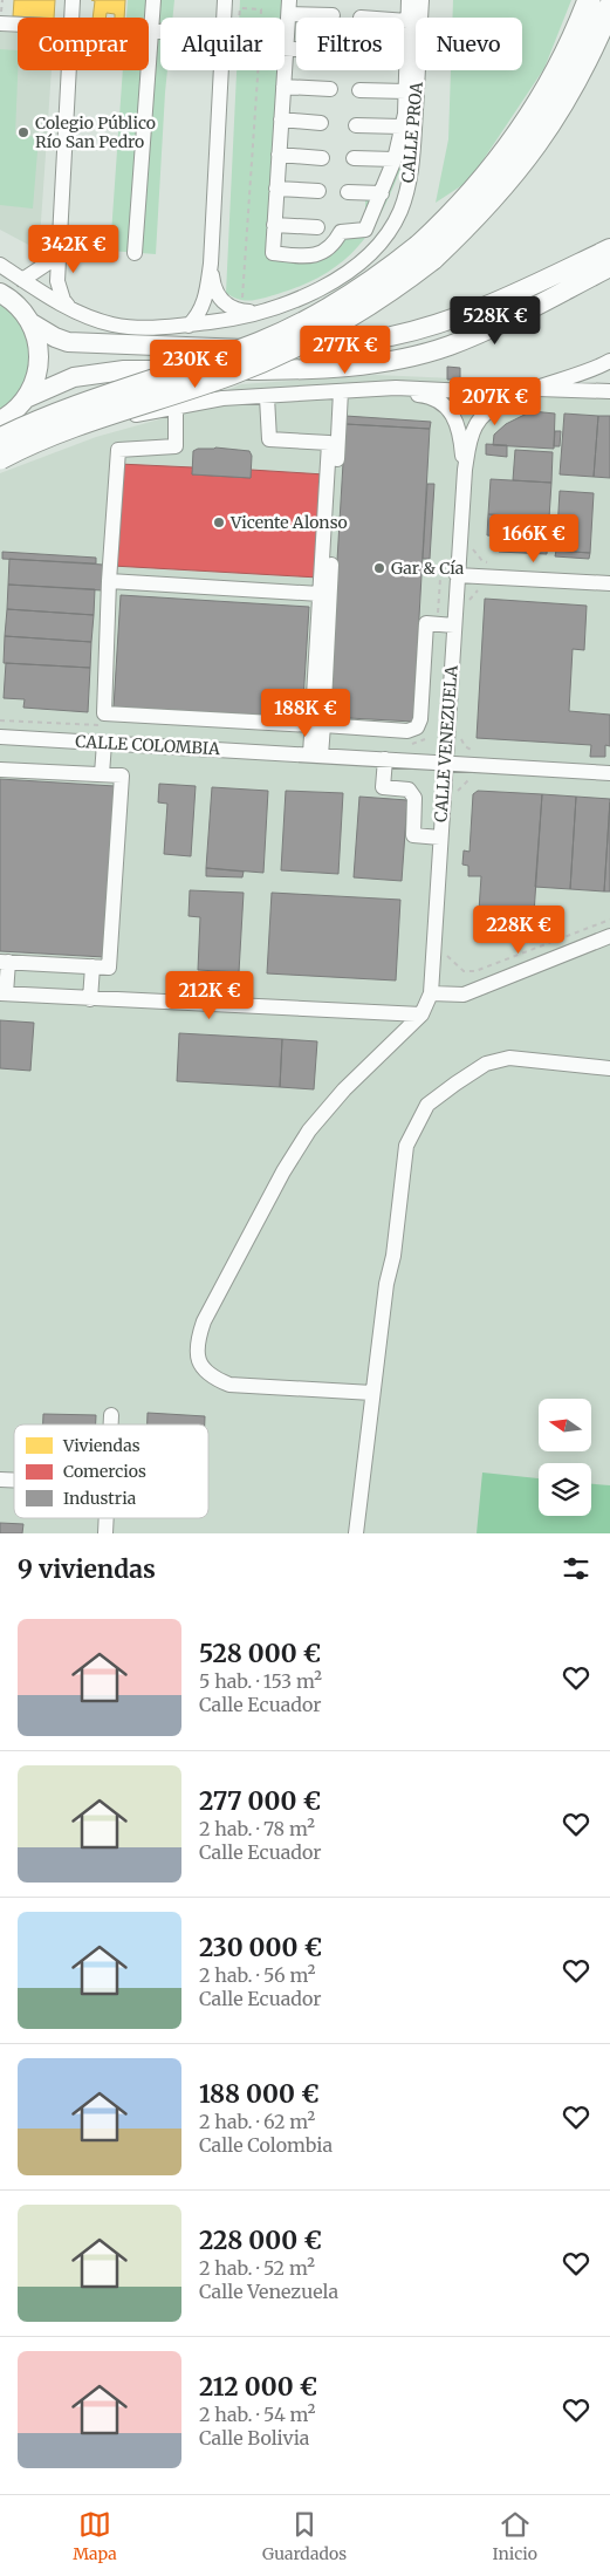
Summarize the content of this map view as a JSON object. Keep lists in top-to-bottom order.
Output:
{
  "streets": {
    "street": ["CALLE PROA", "CALLE VENEZUELA", "CALLE COLOMBIA"]
  },
  "crossings": [
    ["CALLE VENEZUELA", "CALLE COLOMBIA"]
  ],
  "places": ["Colegio Público Río San Pedro", "Vicente Alonso", "Gar & Cía"],
  "legend": ["Viviendas", "Comercios", "Industria"],
  "north": "left",
  "page": {
    "chip": [
      "Comprar",
      "Alquilar",
      "Filtros",
      "Nuevo"
    ],
    "price": [
      "342K €",
      "528K €",
      "277K €",
      "230K €",
      "207K €",
      "166K €",
      "188K €",
      "228K €",
      "212K €"
    ],
    "heading": "9 viviendas",
    "list": [
      {
        "name": "528 000 €",
        "note": "5 hab. · 153 m² · Calle Ecuador"
      },
      {
        "name": "277 000 €",
        "note": "2 hab. · 78 m² · Calle Ecuador"
      },
      {
        "name": "230 000 €",
        "note": "2 hab. · 56 m² · Calle Ecuador"
      },
      {
        "name": "188 000 €",
        "note": "2 hab. · 62 m² · Calle Colombia"
      },
      {
        "name": "228 000 €",
        "note": "2 hab. · 52 m² · Calle Venezuela"
      },
      {
        "name": "212 000 €",
        "note": "2 hab. · 54 m² · Calle Bolivia"
      }
    ],
    "tabs": ["Mapa", "Guardados", "Inicio"]
  }
}
